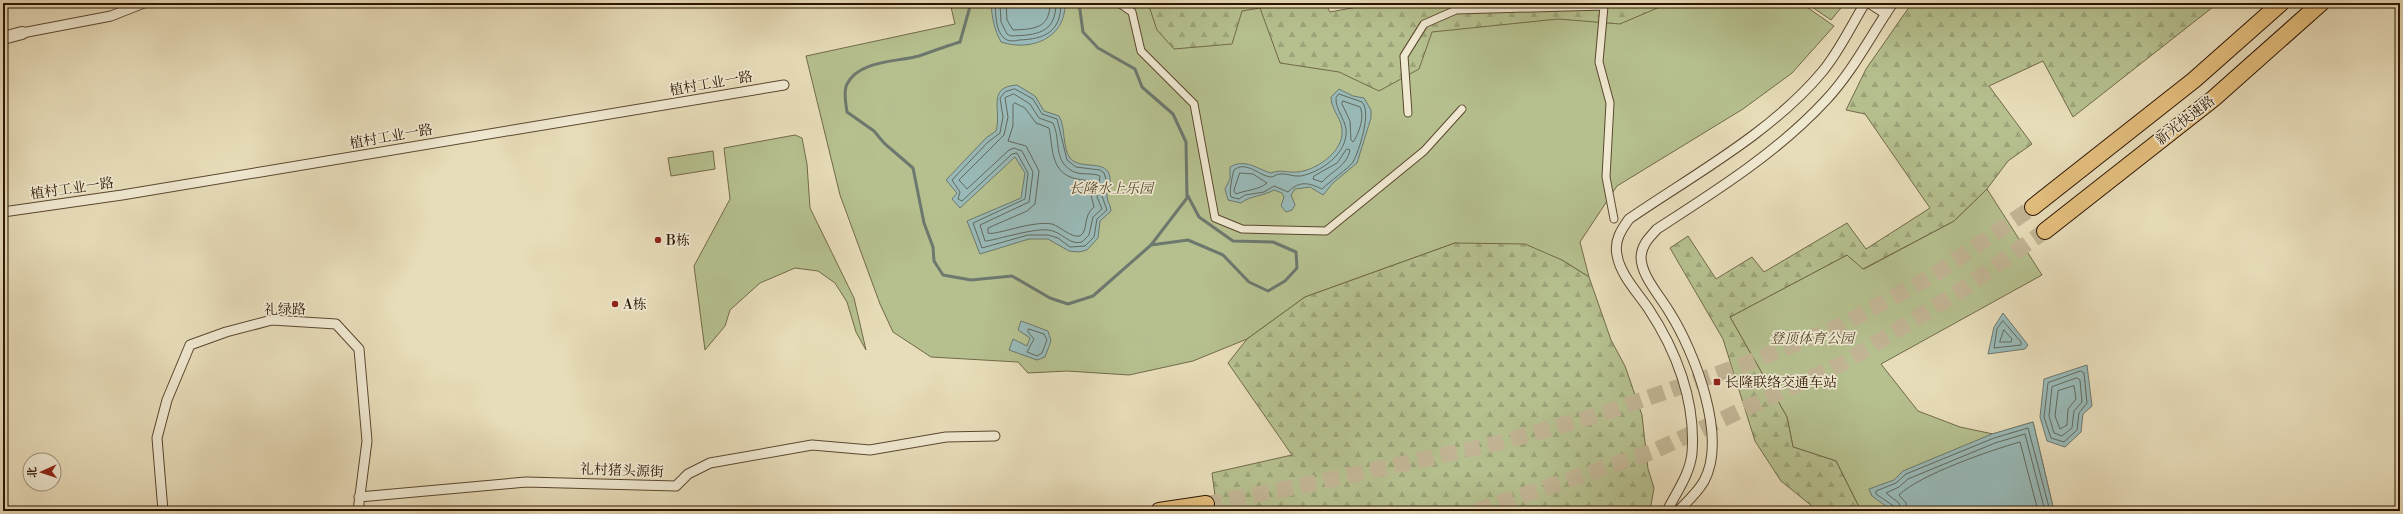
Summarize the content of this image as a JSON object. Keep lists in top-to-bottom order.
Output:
{
  "streets": {
    "highway": ["新光快速路"],
    "street": ["植村工业一路", "礼绿路", "礼村猪头源街"]
  },
  "crossings": [
    ["礼绿路", "礼村猪头源街"]
  ],
  "parks": ["长隆水上乐园", "登顶体育公园"],
  "places": {
    "other": ["B栋", "A栋"],
    "transit": ["长隆联络交通车站"]
  },
  "north": "left"
}
